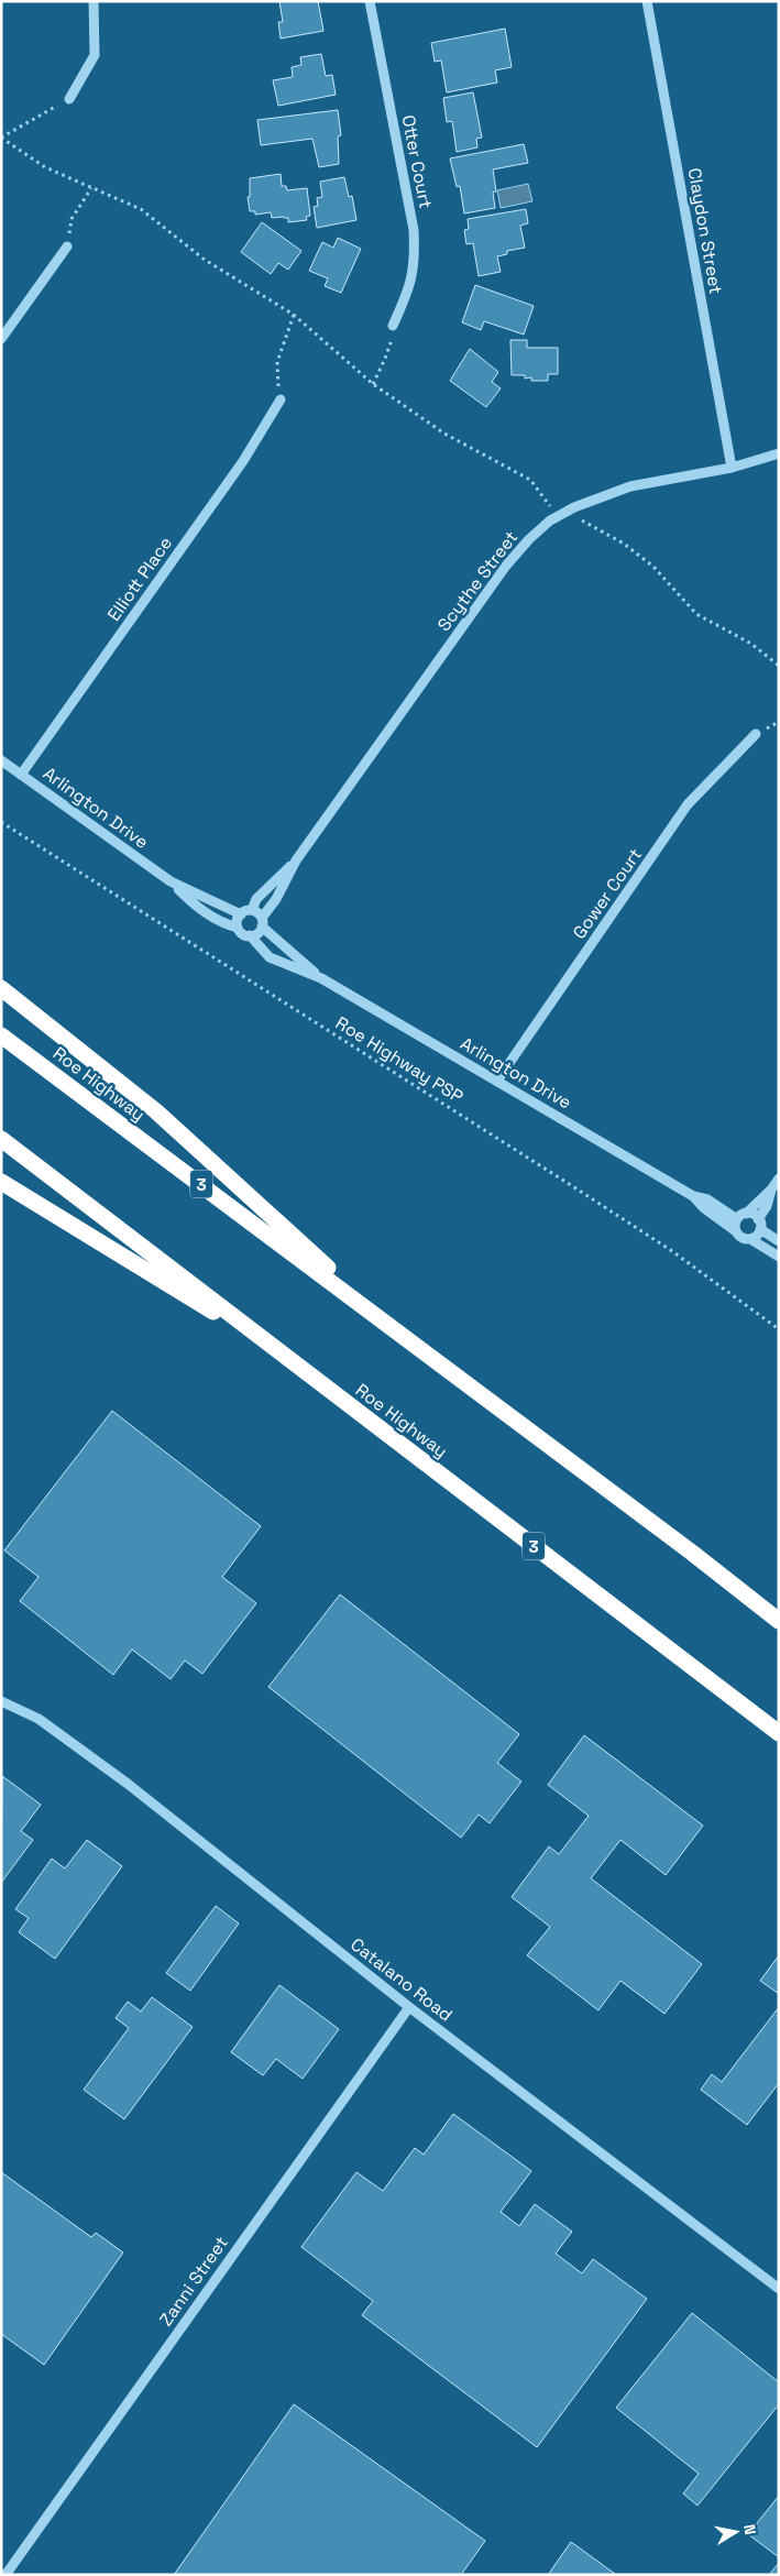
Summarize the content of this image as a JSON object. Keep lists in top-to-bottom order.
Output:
{
  "streets": {
    "highway": ["Roe Highway", "3"],
    "street": [
      "Otter Court",
      "Claydon Street",
      "Elliott Place",
      "Scythe Street",
      "Arlington Drive",
      "Gower Court",
      "Catalano Road",
      "Zanni Street"
    ],
    "path": ["Roe Highway PSP"]
  },
  "crossings": [
    ["Claydon Street", "Scythe Street"],
    ["Elliott Place", "Arlington Drive"],
    ["Scythe Street", "Arlington Drive"],
    ["Arlington Drive", "Gower Court"],
    ["Catalano Road", "Zanni Street"]
  ],
  "north": "right"
}
